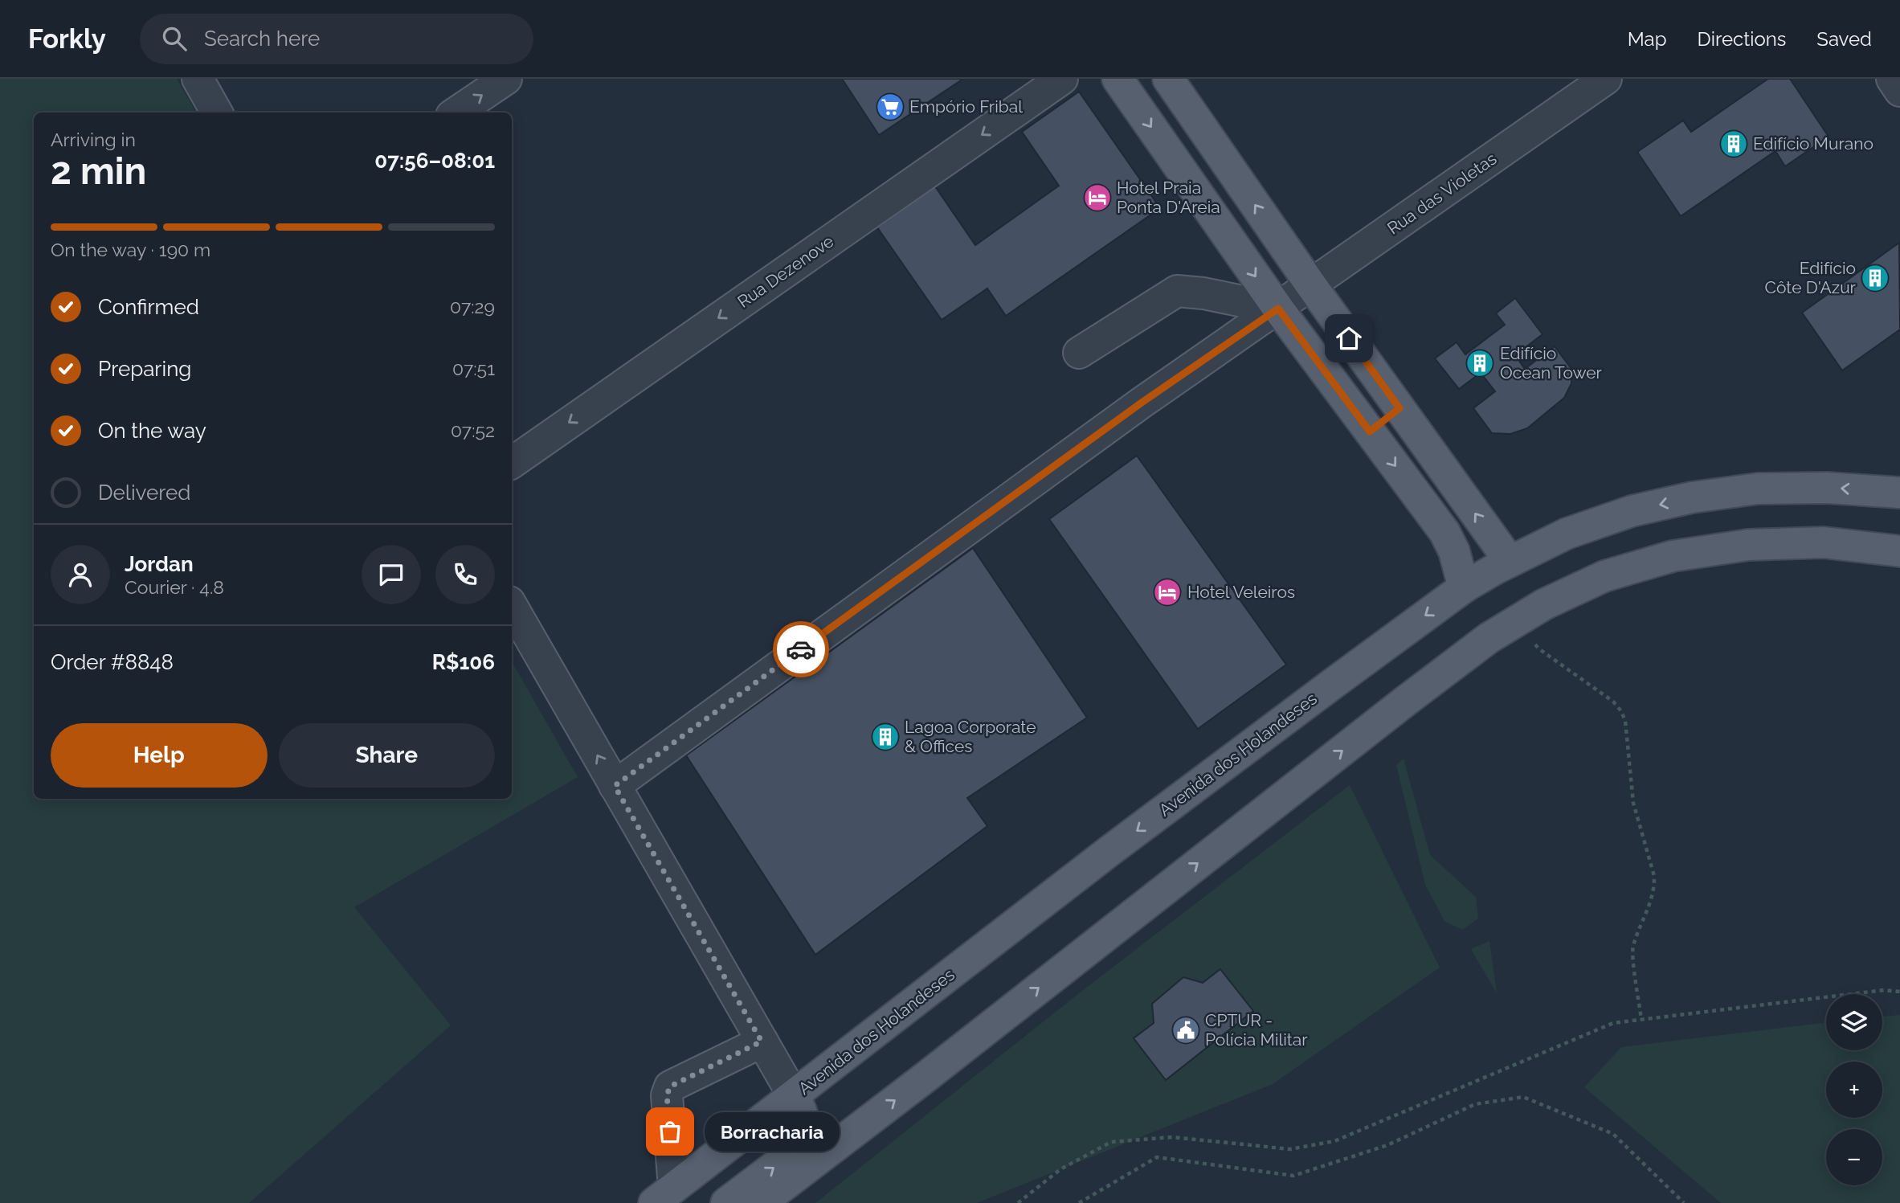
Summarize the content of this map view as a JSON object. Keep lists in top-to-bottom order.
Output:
{
  "streets": {
    "main road": ["Avenida dos Holandeses"],
    "street": ["Rua das Violetas", "Rua Dezenove"]
  },
  "one_way": ["Rua Dezenove"],
  "places": {
    "supermarket": ["Empório Fribal"],
    "building": [
      "Edifício Murano",
      "Edifício Côte D'Azur",
      "Edifício Ocean Tower",
      "Lagoa Corporate & Offices"
    ],
    "hotel": ["Hotel Praia Ponta D'Areia", "Hotel Veleiros"],
    "public building": ["CPTUR - Polícia Militar"],
    "other": ["Borracharia"]
  },
  "page": {
    "header": "Forkly",
    "search": "Search here",
    "nav": ["Map", "Directions", "Saved"],
    "heading": ["2 min", "Arriving in", "07:56–08:01"],
    "panel": [
      "Jordan",
      "Courier · 4.8",
      "Order #8848",
      "R$106"
    ],
    "bar": "On the way · 190 m",
    "list": [
      ["Confirmed", "07:29"],
      ["Preparing", "07:51"],
      ["On the way", "07:52"],
      "Delivered"
    ],
    "buttons": ["Help", "Share"],
    "map_buttons": ["+", "−"],
    "bubble": "Borracharia"
  }
}
